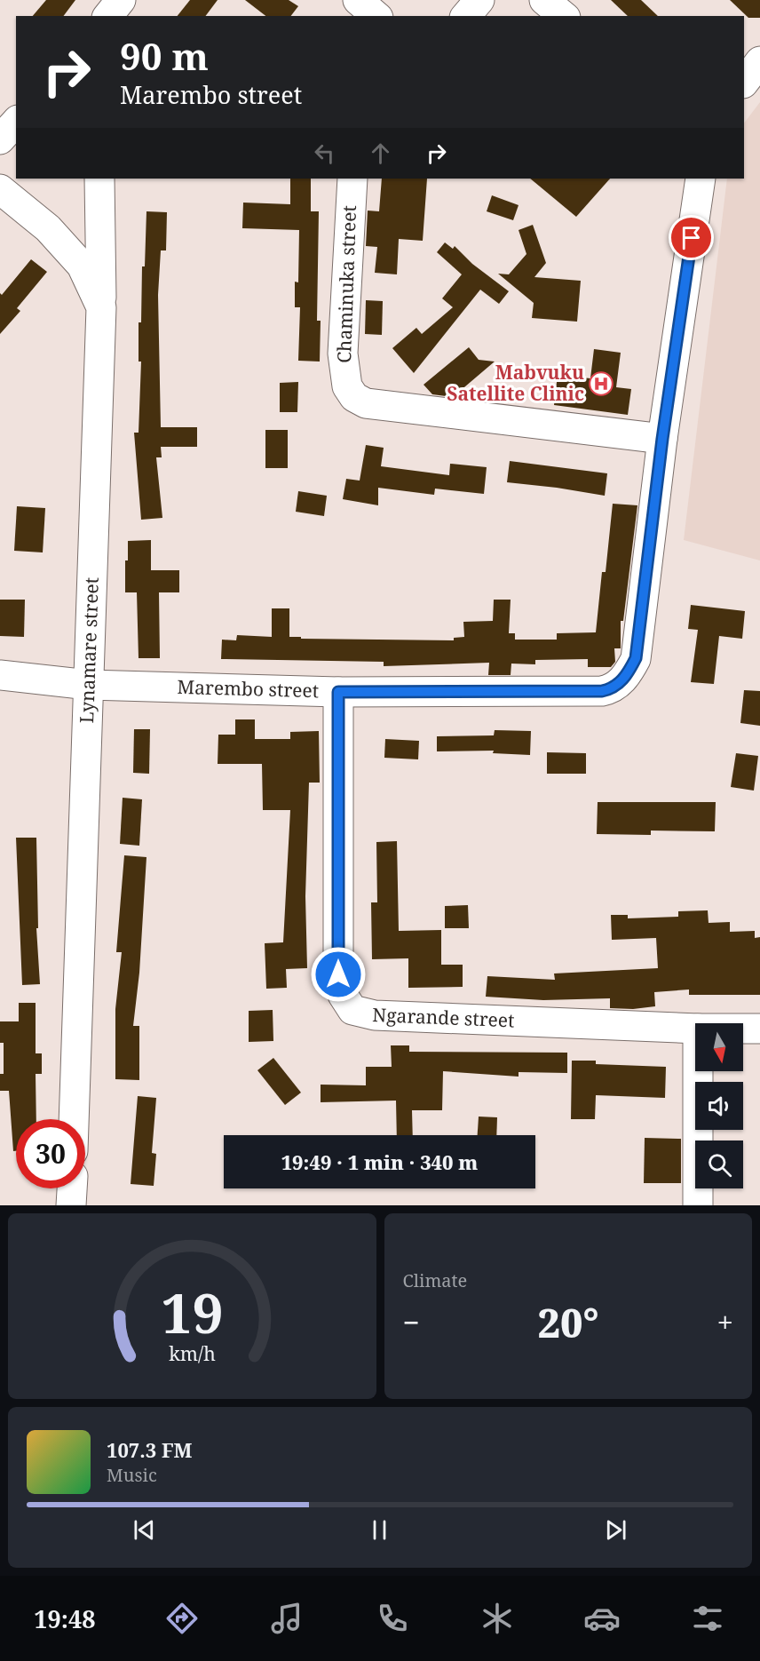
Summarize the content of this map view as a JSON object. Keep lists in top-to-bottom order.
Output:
{
  "streets": {
    "street": [
      "Chaminuka street",
      "Lynamare street",
      "Marembo street",
      "Ngarande street"
    ]
  },
  "crossings": [
    ["Chaminuka street", "Marembo street"],
    ["Lynamare street", "Marembo street"],
    ["Marembo street", "Ngarande street"]
  ],
  "places": {
    "hospital": ["Mabvuku Satellite Clinic"]
  },
  "north": "bottom",
  "page": {
    "turn": ["90 m", "Marembo street"],
    "limit": "30",
    "trip": "19:49 · 1 min · 340 m",
    "tile": "Climate",
    "heat": ["−", "20°", "+"],
    "song": ["107.3 FM", "Music"],
    "tabs": "19:48",
    "gauge": ["19", "km/h"]
  }
}
